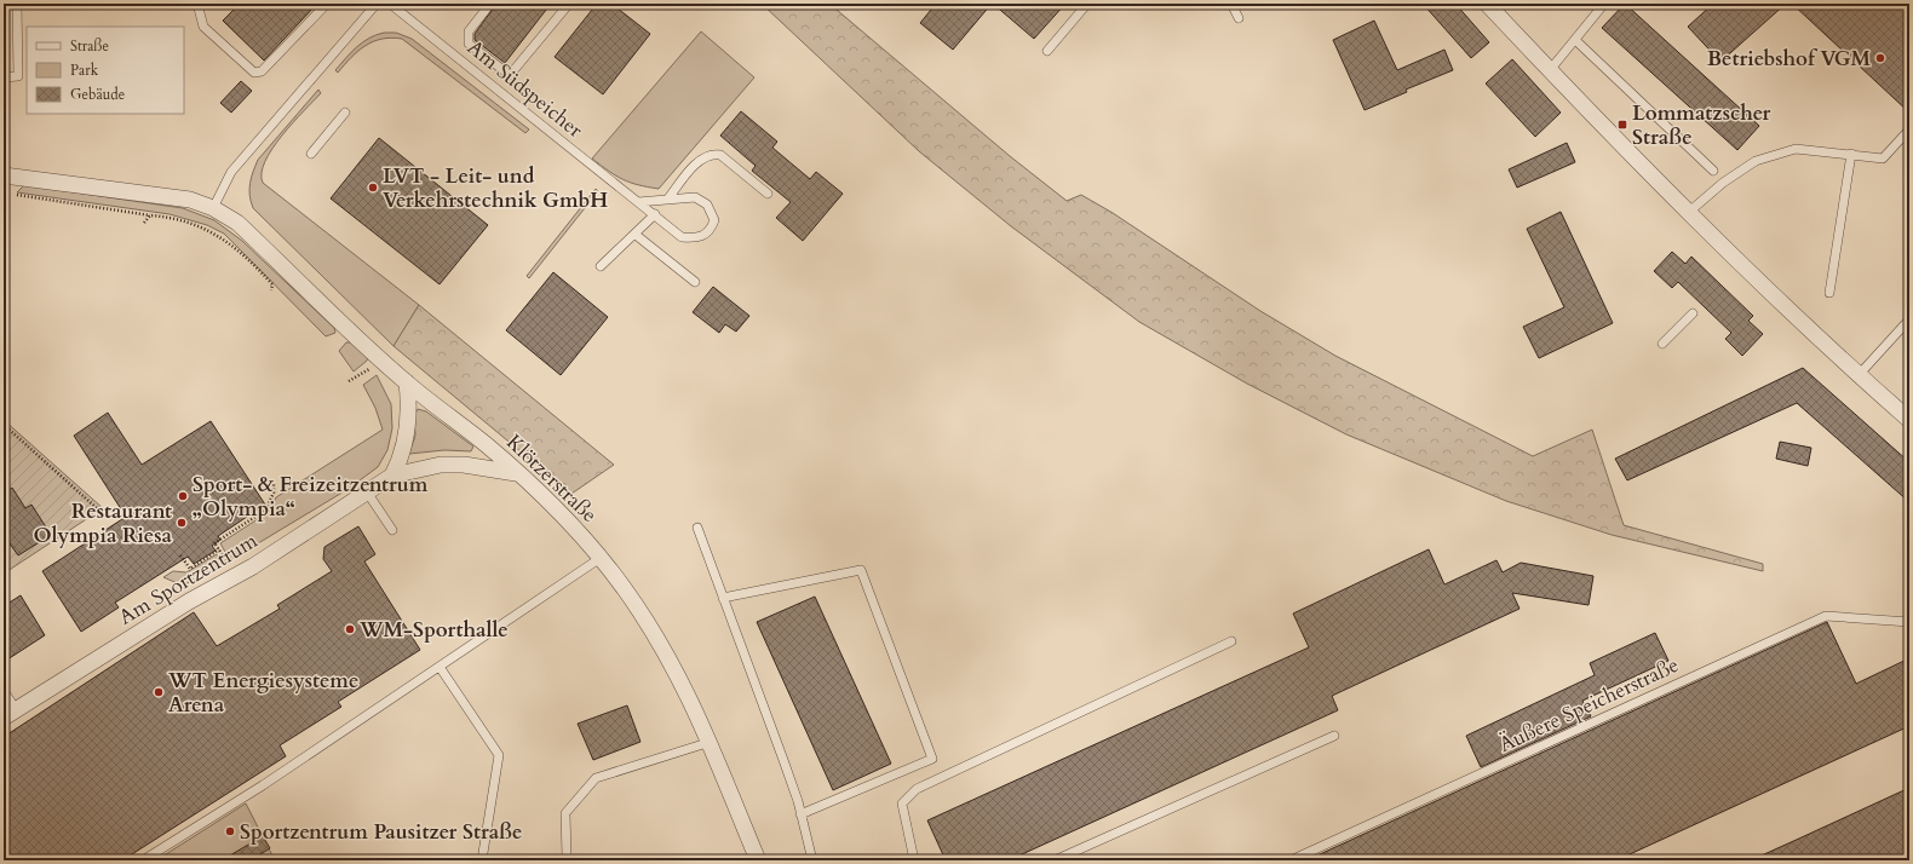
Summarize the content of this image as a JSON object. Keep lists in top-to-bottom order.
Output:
{
  "streets": {
    "street": ["Klötzerstraße", "Am Sportzentrum"],
    "lane": ["Am Südspeicher", "Äußere Speicherstraße"]
  },
  "crossings": [
    ["Klötzerstraße", "Am Sportzentrum"]
  ],
  "places": {
    "other": [
      "Betriebshof VGM",
      "LVT - Leit- und Verkehrstechnik GmbH",
      "Sport- & Freizeitzentrum „Olympia“",
      "Restaurant Olympia Riesa",
      "WM-Sporthalle",
      "WT Energiesysteme Arena",
      "Sportzentrum Pausitzer Straße"
    ],
    "transit": ["Lommatzscher Straße"]
  },
  "legend": ["Straße", "Park", "Gebäude"]
}
